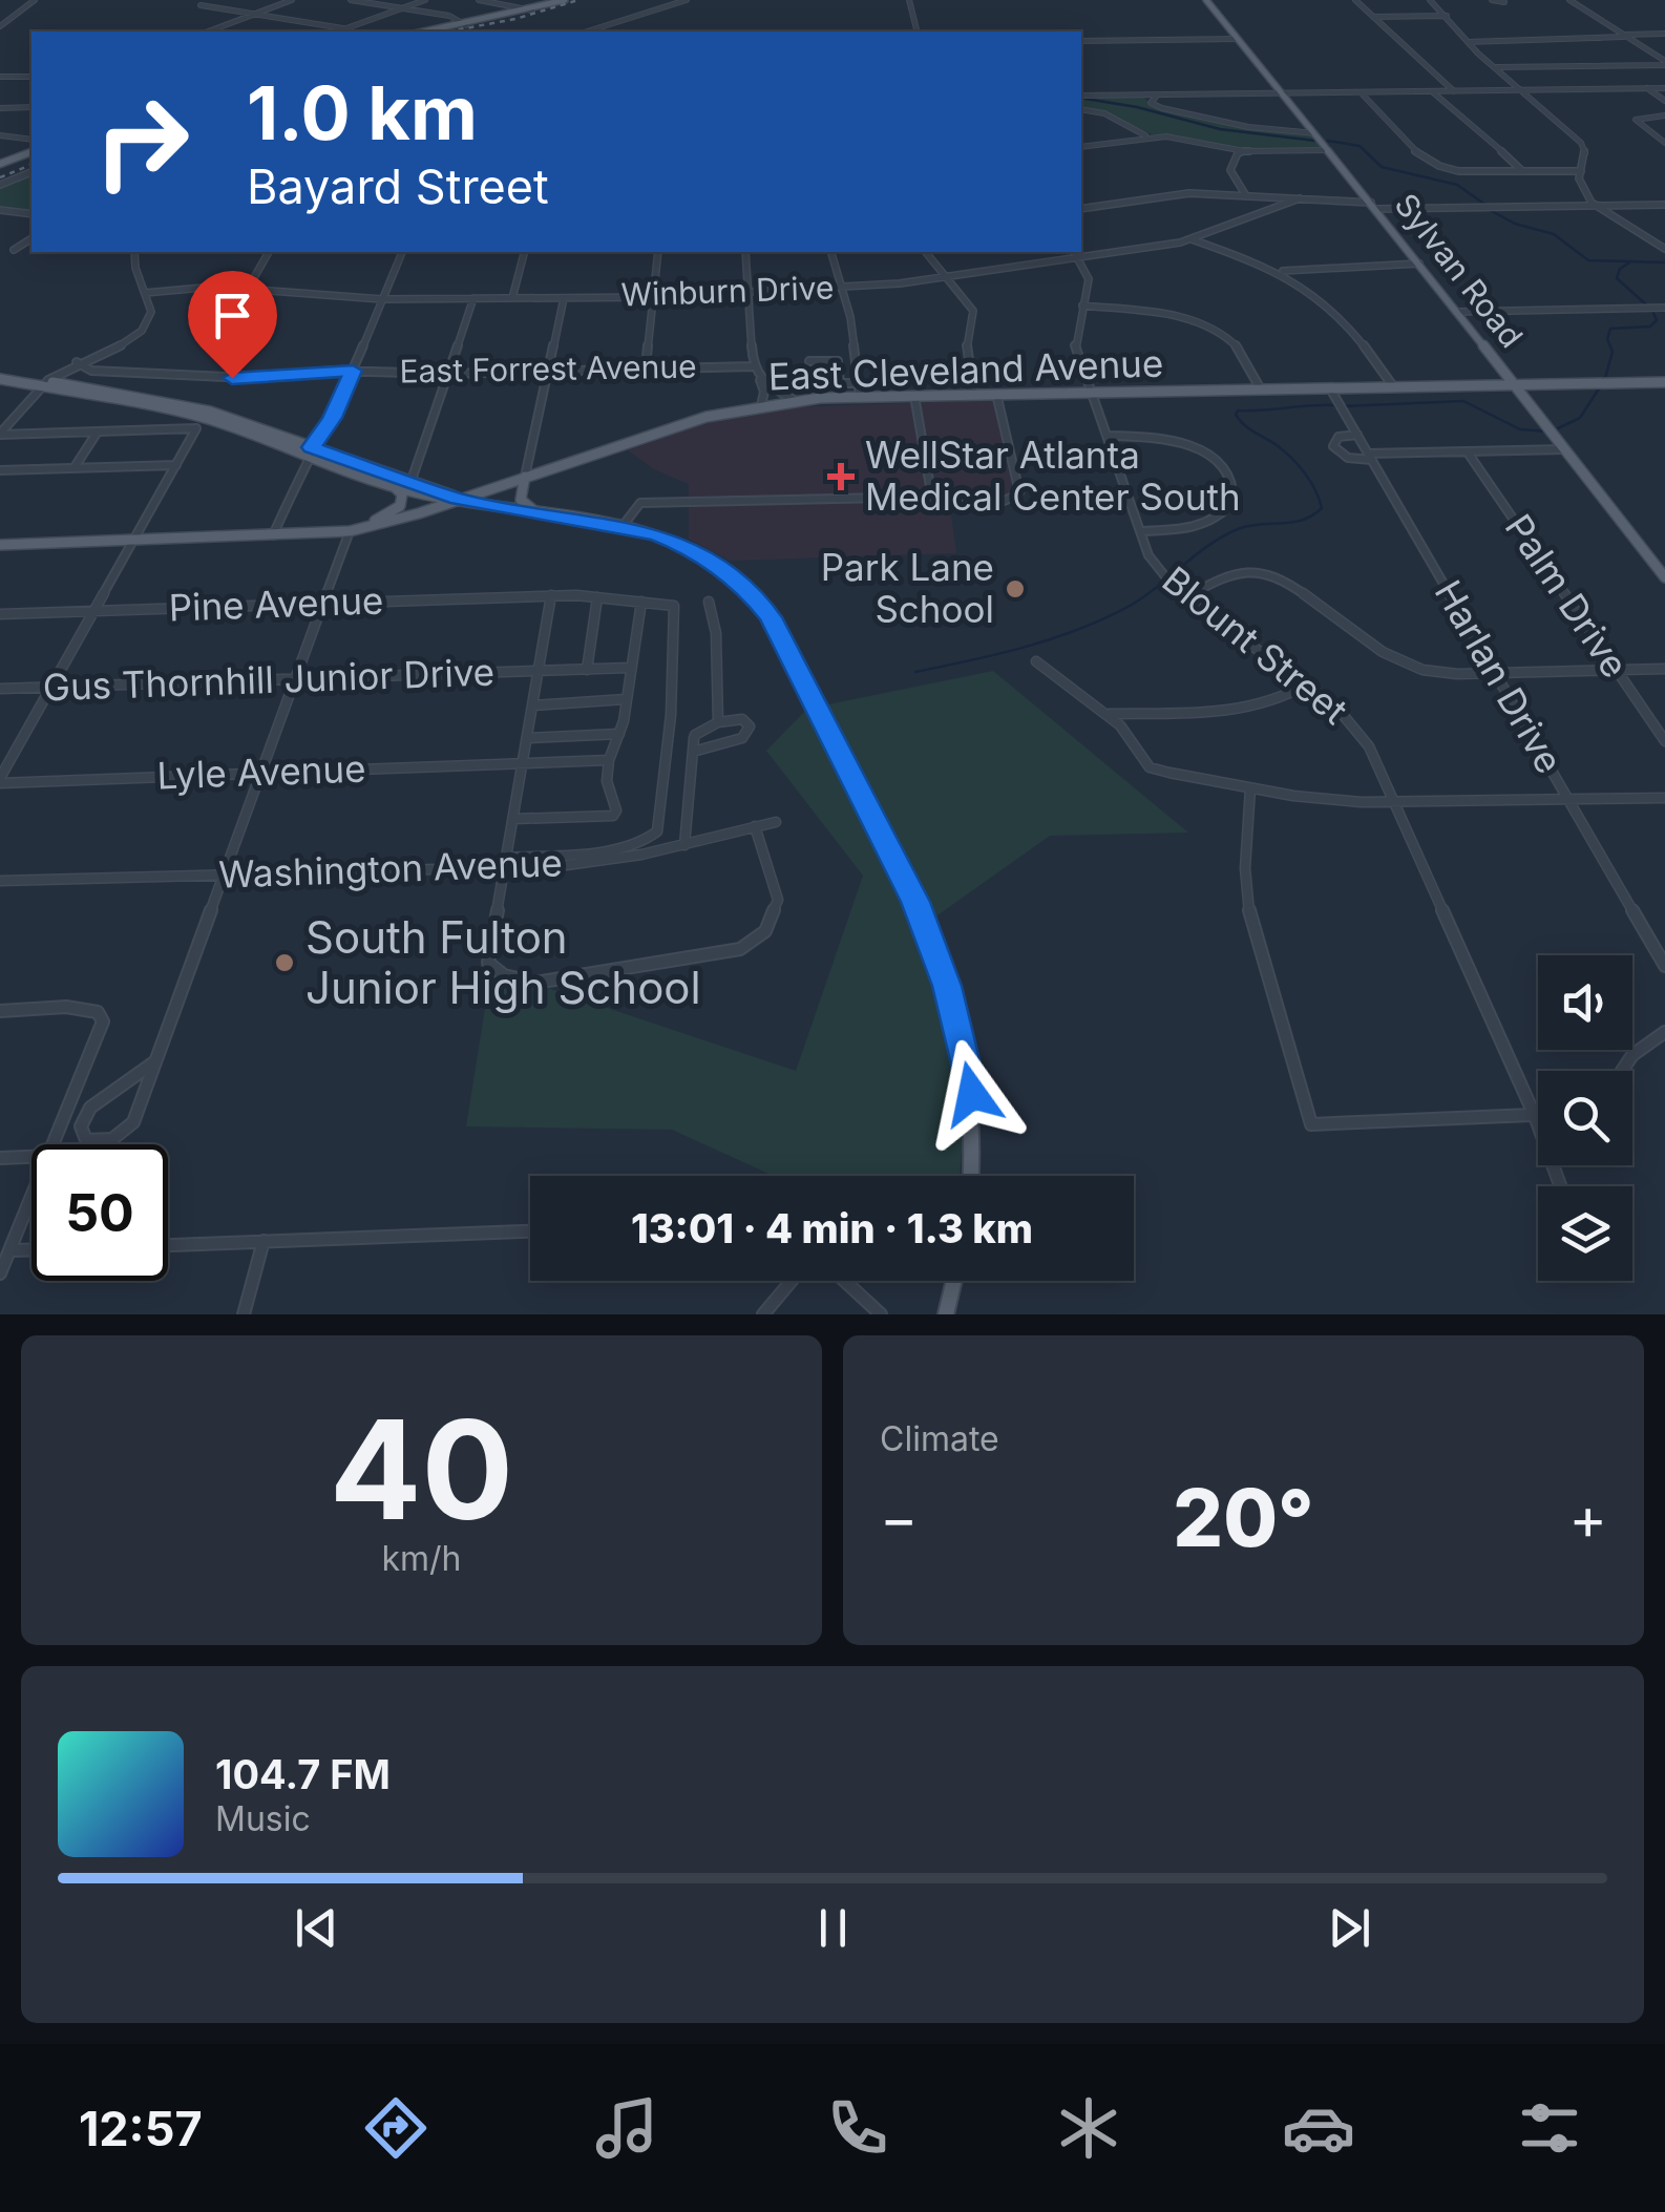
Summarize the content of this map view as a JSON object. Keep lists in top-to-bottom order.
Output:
{
  "streets": {
    "main road": ["Sylvan Road", "East Cleveland Avenue"],
    "street": [
      "Winburn Drive",
      "East Forrest Avenue",
      "Palm Drive",
      "Pine Avenue",
      "Blount Street",
      "Harlan Drive",
      "Gus Thornhill Junior Drive",
      "Lyle Avenue",
      "Washington Avenue"
    ]
  },
  "crossings": [
    ["Sylvan Road", "East Cleveland Avenue"],
    ["Winburn Drive", "Blount Street"],
    ["East Cleveland Avenue", "Blount Street"],
    ["East Cleveland Avenue", "Harlan Drive"]
  ],
  "places": {
    "health": ["WellStar Atlanta Medical Center South"],
    "other": ["Park Lane School", "South Fulton Junior High School"]
  },
  "page": {
    "turn": ["1.0 km", "Bayard Street"],
    "limit": "50",
    "trip": "13:01 · 4 min · 1.3 km",
    "tile": [
      ["40", "km/h"],
      "Climate"
    ],
    "heat": ["−", "20°", "+"],
    "song": ["104.7 FM", "Music"],
    "tabs": "12:57"
  }
}
